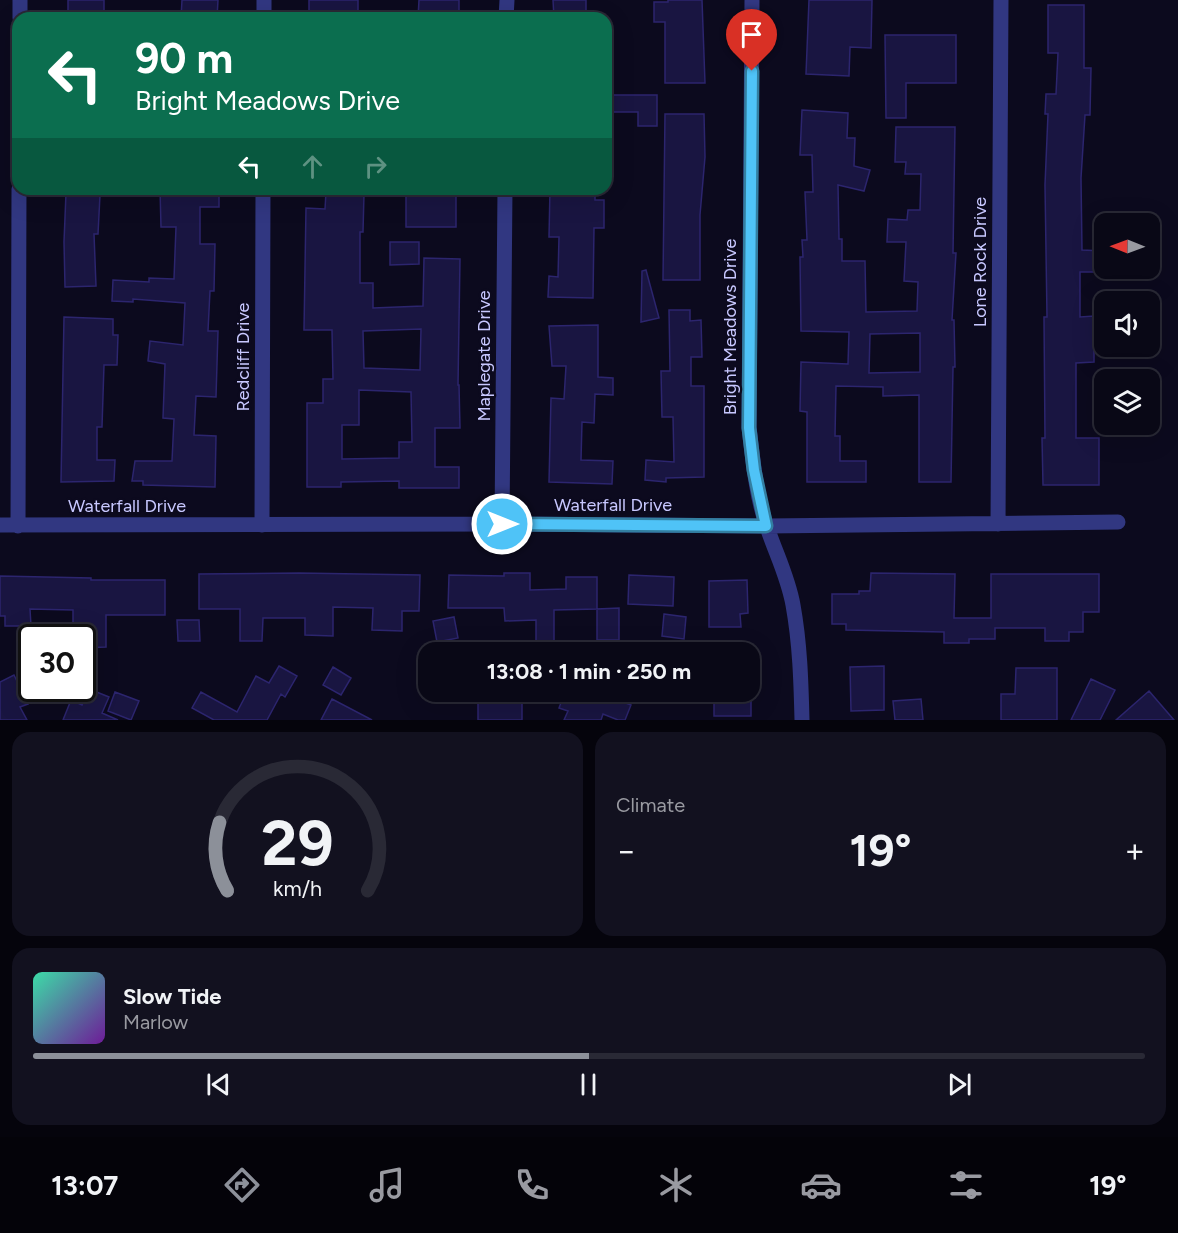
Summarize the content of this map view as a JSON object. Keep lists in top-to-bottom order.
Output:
{
  "streets": {
    "street": [
      "Lone Rock Drive",
      "Bright Meadows Drive",
      "Maplegate Drive",
      "Redcliff Drive",
      "Waterfall Drive"
    ]
  },
  "crossings": [
    ["Lone Rock Drive", "Waterfall Drive"],
    ["Bright Meadows Drive", "Waterfall Drive"],
    ["Maplegate Drive", "Waterfall Drive"],
    ["Redcliff Drive", "Waterfall Drive"]
  ],
  "north": "left",
  "page": {
    "turn": ["90 m", "Bright Meadows Drive"],
    "limit": "30",
    "trip": "13:08 · 1 min · 250 m",
    "tile": "Climate",
    "heat": ["−", "19°", "+"],
    "song": ["Slow Tide", "Marlow"],
    "tabs": ["13:07", "19°"],
    "gauge": ["29", "km/h"]
  }
}
